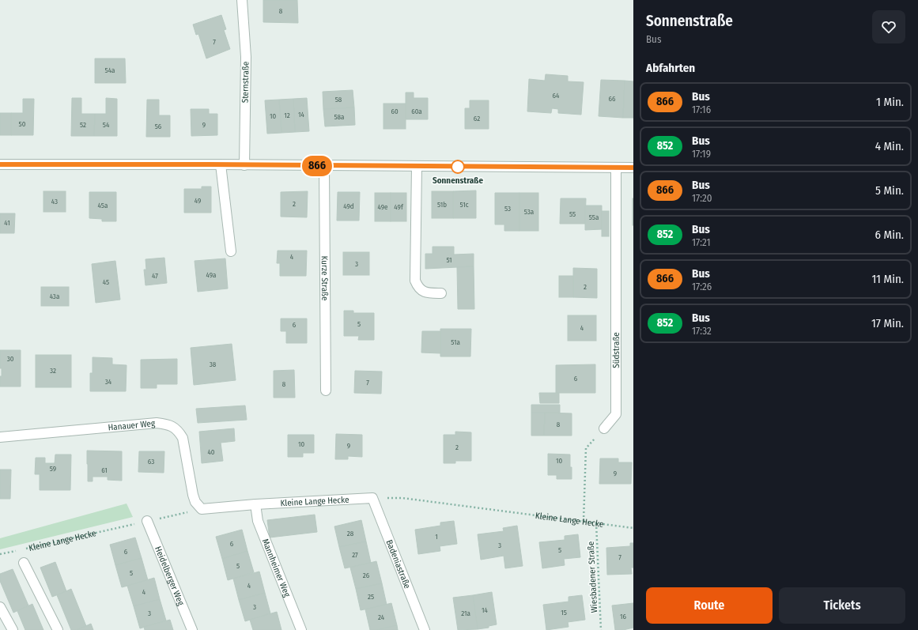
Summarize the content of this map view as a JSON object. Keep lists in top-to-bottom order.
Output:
{
  "streets": {
    "street": [
      "Sternstraße",
      "Kurze Straße",
      "Südstraße",
      "Hanauer Weg",
      "Kleine Lange Hecke",
      "Badeniastraße",
      "Mannheimer Weg",
      "Heidelberger Weg"
    ],
    "path": ["Wiesbadener Straße"]
  },
  "crossings": [
    ["Hanauer Weg", "Kleine Lange Hecke"],
    ["Kleine Lange Hecke", "Badeniastraße"],
    ["Kleine Lange Hecke", "Mannheimer Weg"],
    ["Kleine Lange Hecke", "Heidelberger Weg"],
    ["Kleine Lange Hecke", "Wiesbadener Straße"]
  ],
  "places": ["Sonnenstraße"],
  "lines": ["bus line 866"],
  "house_numbers": [
    "8",
    "7",
    "54a",
    "64",
    "66",
    "58",
    "60",
    "60a",
    "14",
    "12",
    "10",
    "58a",
    "62",
    "50",
    "52",
    "54",
    "9",
    "56",
    "49",
    "43",
    "2",
    "51b",
    "51c",
    "45a",
    "49d",
    "49e",
    "49f",
    "53",
    "53a",
    "55",
    "55a",
    "41",
    "4",
    "51",
    "3",
    "49a",
    "47",
    "45",
    "2",
    "43a",
    "5",
    "6",
    "4",
    "51a",
    "30",
    "38",
    "32",
    "6",
    "34",
    "7",
    "8",
    "8",
    "10",
    "9",
    "2",
    "40",
    "10",
    "63",
    "59",
    "61",
    "9",
    "28",
    "1",
    "6",
    "3",
    "5",
    "6",
    "27",
    "7",
    "5",
    "5",
    "26",
    "4",
    "4",
    "25",
    "3",
    "14",
    "15",
    "3",
    "21a",
    "16",
    "24"
  ],
  "page": {
    "on_map": "866",
    "heading": [
      ["Sonnenstraße", "Bus"],
      "Abfahrten"
    ],
    "list": [
      {
        "mark": "866",
        "name": "Bus",
        "note": "17:16",
        "value": "1 Min."
      },
      {
        "mark": "852",
        "name": "Bus",
        "note": "17:19",
        "value": "4 Min."
      },
      {
        "mark": "866",
        "name": "Bus",
        "note": "17:20",
        "value": "5 Min."
      },
      {
        "mark": "852",
        "name": "Bus",
        "note": "17:21",
        "value": "6 Min."
      },
      {
        "mark": "866",
        "name": "Bus",
        "note": "17:26",
        "value": "11 Min."
      },
      {
        "mark": "852",
        "name": "Bus",
        "note": "17:32",
        "value": "17 Min."
      }
    ],
    "buttons": ["Route", "Tickets"]
  }
}
